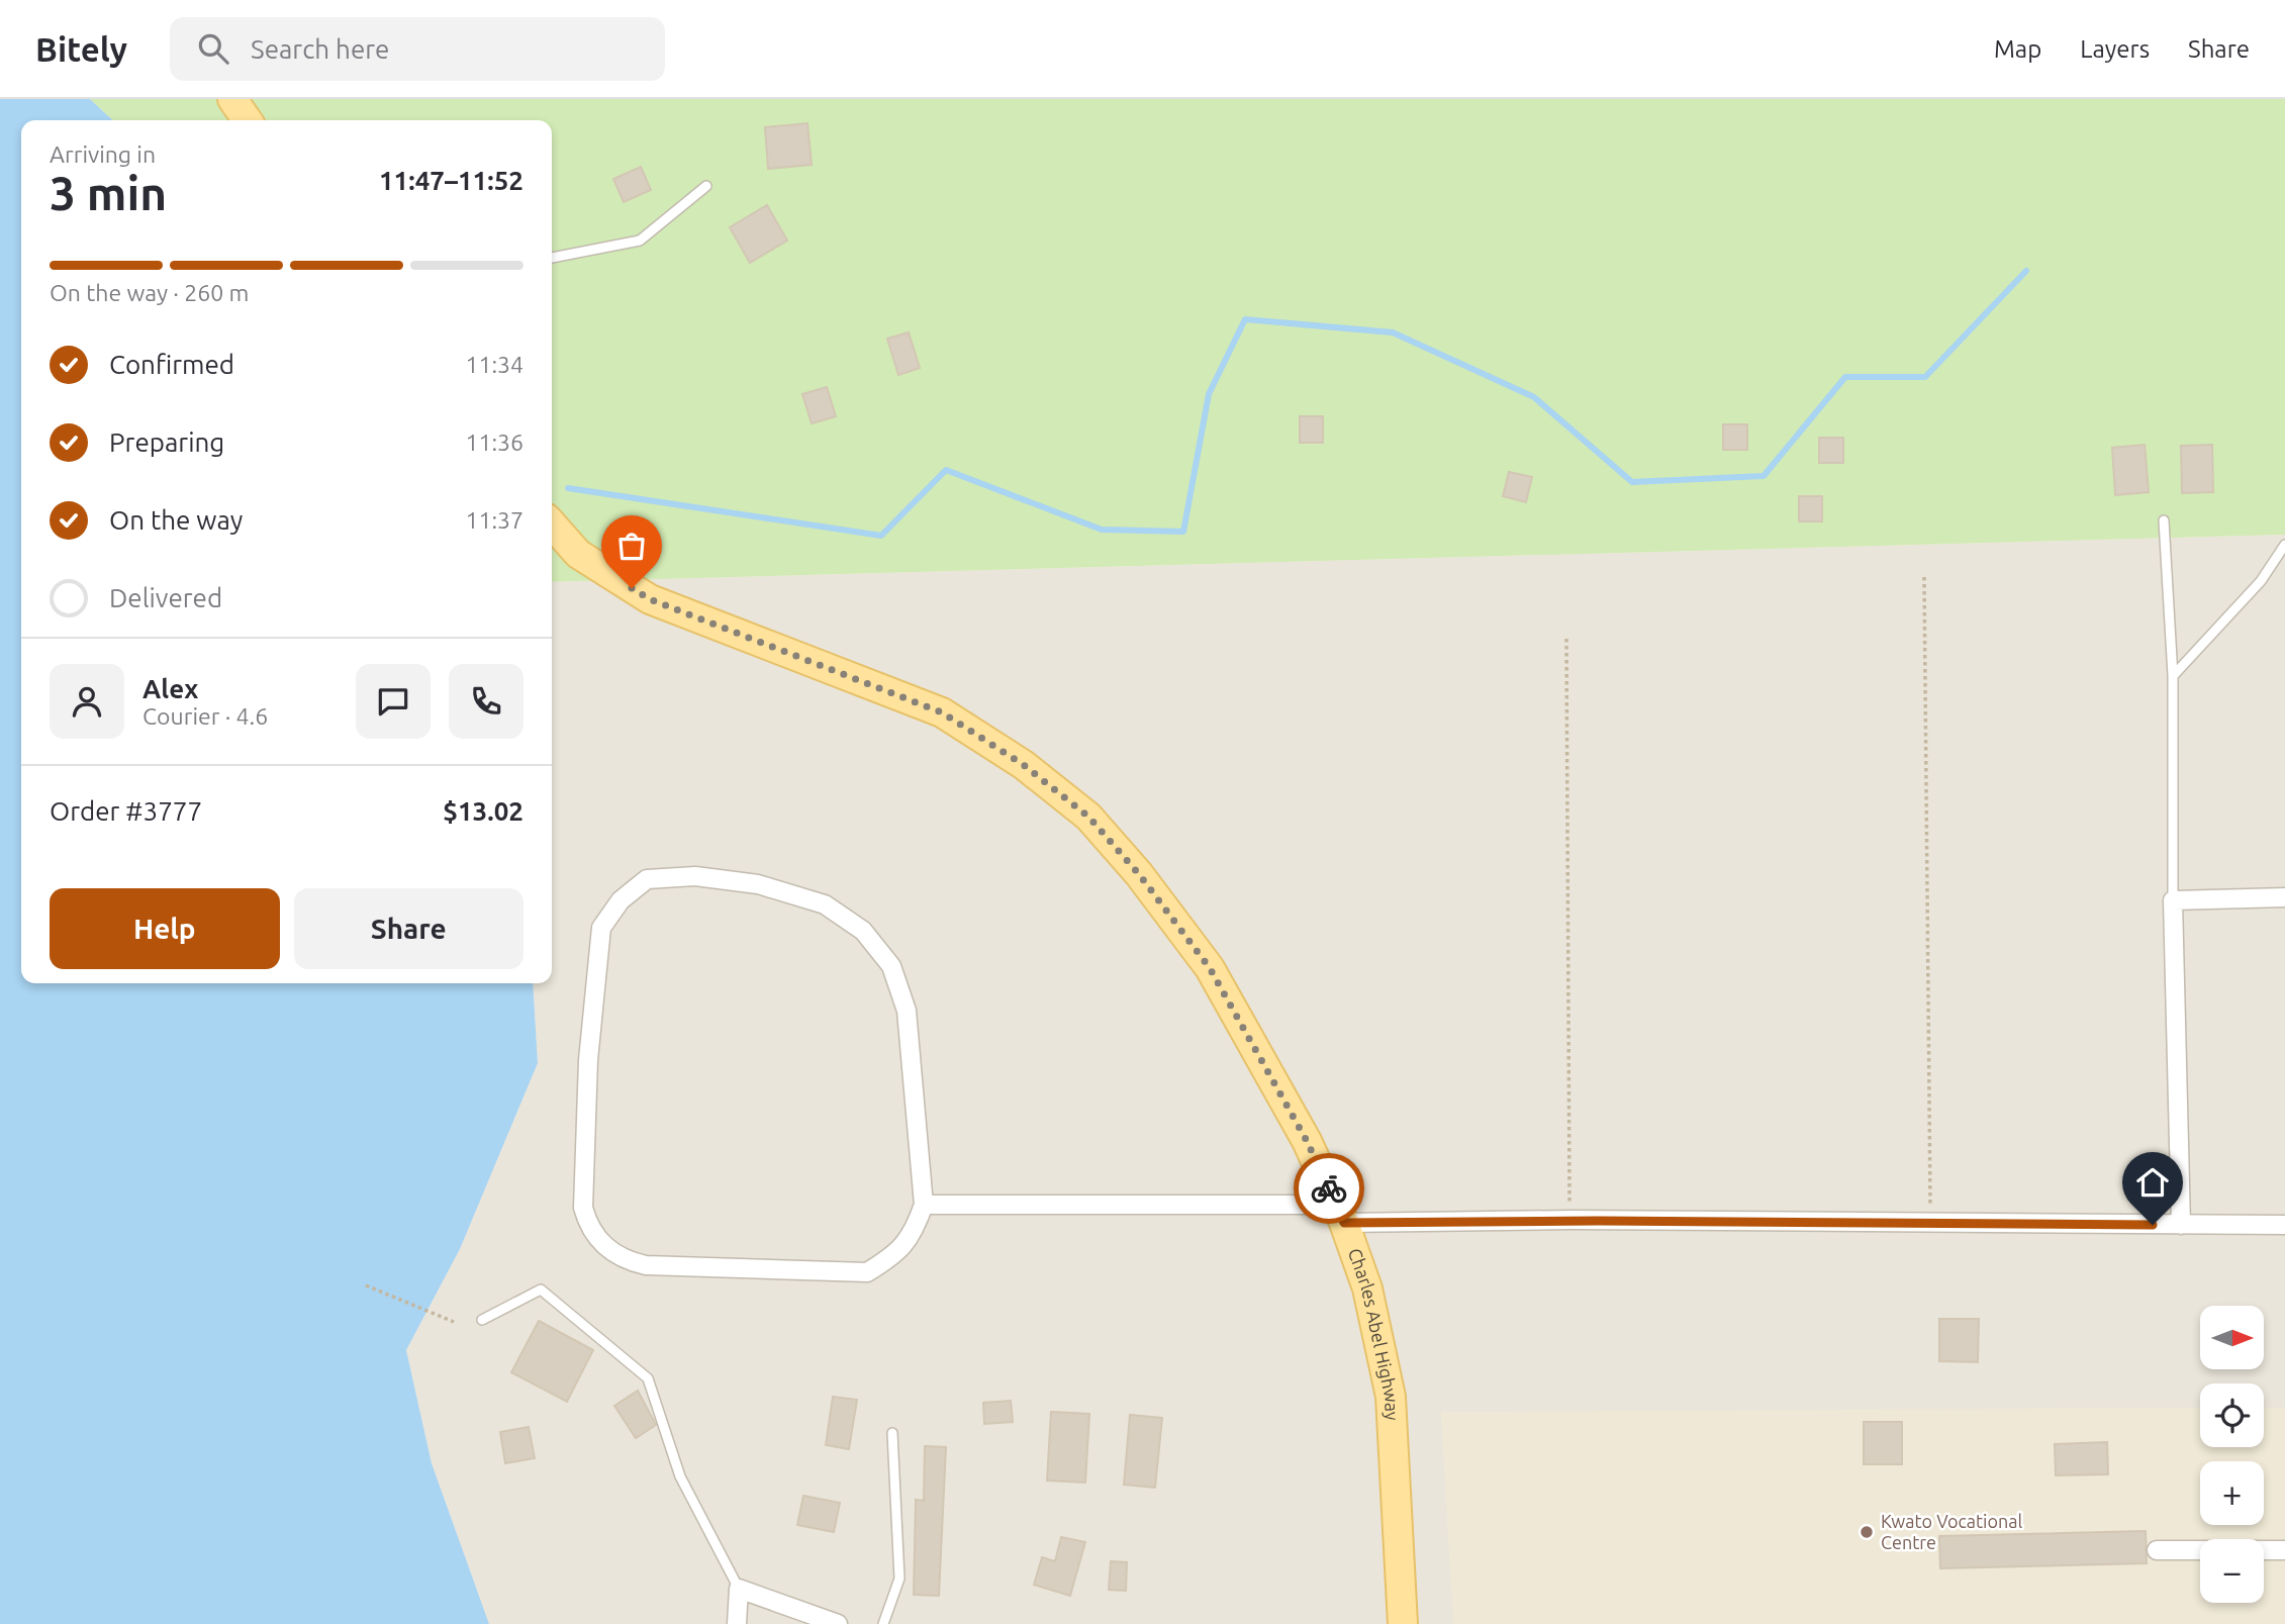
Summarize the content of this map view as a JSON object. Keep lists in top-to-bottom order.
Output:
{
  "streets": {
    "main road": ["Charles Abel Highway"]
  },
  "places": ["Kwato Vocational Centre"],
  "north": "right",
  "page": {
    "header": "Bitely",
    "search": "Search here",
    "nav": ["Map", "Layers", "Share"],
    "heading": ["3 min", "Arriving in", "11:47–11:52"],
    "panel": [
      "Alex",
      "Courier · 4.6",
      "Order #3777",
      "$13.02"
    ],
    "bar": "On the way · 260 m",
    "list": [
      ["Confirmed", "11:34"],
      ["Preparing", "11:36"],
      ["On the way", "11:37"],
      "Delivered"
    ],
    "buttons": ["Help", "Share"],
    "map_buttons": ["+", "−"]
  }
}
